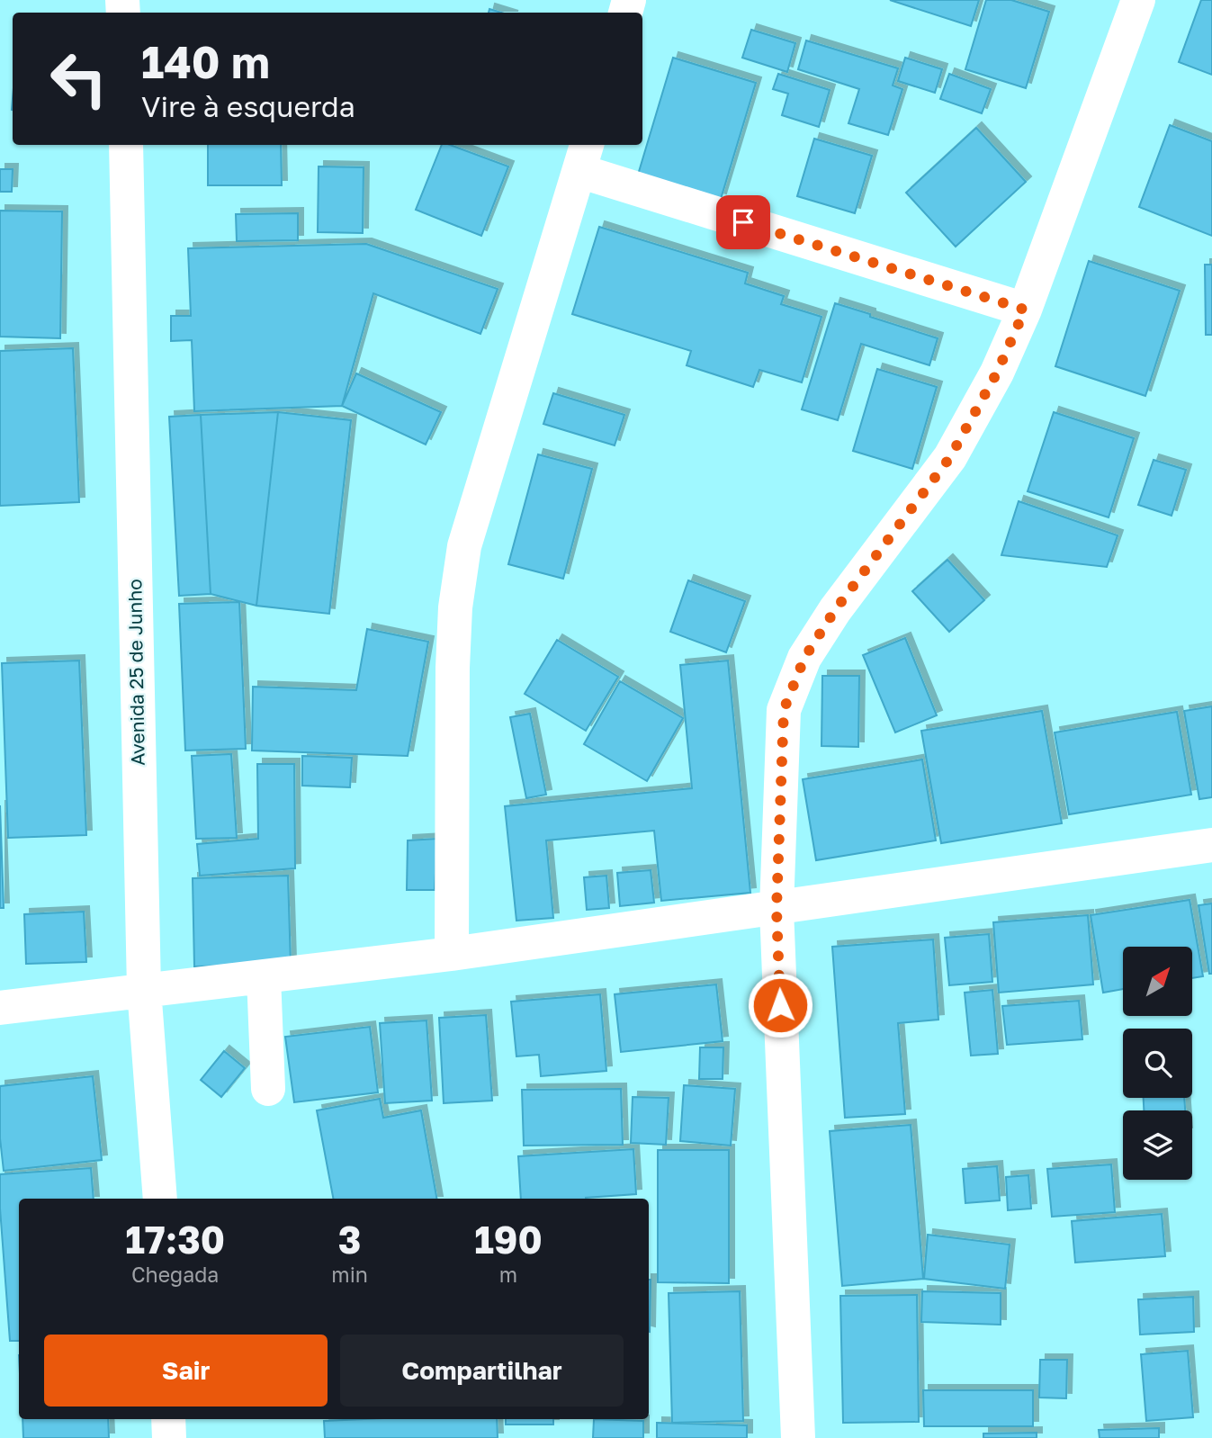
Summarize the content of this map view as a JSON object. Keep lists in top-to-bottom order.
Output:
{
  "streets": {
    "street": ["Avenida 25 de Junho"]
  },
  "north": "top right",
  "page": {
    "turn": ["140 m", "Vire à esquerda"],
    "eta": [
      "17:30",
      "Chegada",
      "3",
      "min",
      "190",
      "m"
    ],
    "buttons": ["Sair", "Compartilhar"]
  }
}
